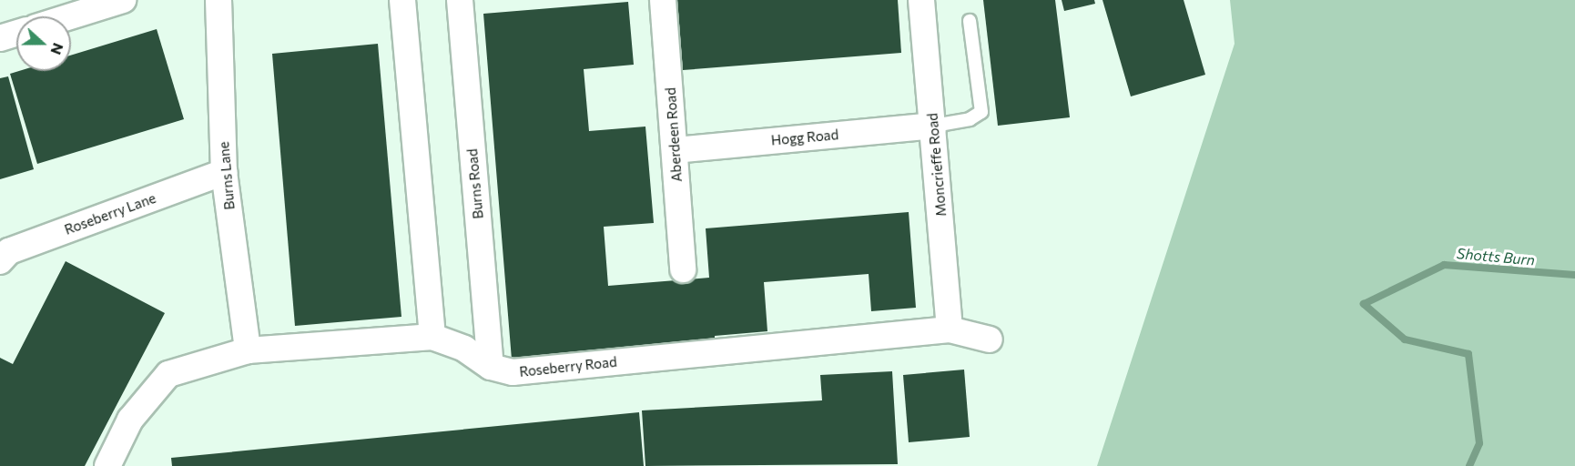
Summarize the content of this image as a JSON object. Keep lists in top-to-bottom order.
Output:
{
  "streets": {
    "street": [
      "Aberdeen Road",
      "Hogg Road",
      "Moncrieffe Road",
      "Burns Lane",
      "Burns Road",
      "Roseberry Lane",
      "Roseberry Road"
    ]
  },
  "crossings": [
    ["Aberdeen Road", "Hogg Road"],
    ["Hogg Road", "Moncrieffe Road"],
    ["Moncrieffe Road", "Roseberry Road"],
    ["Burns Lane", "Roseberry Lane"],
    ["Burns Lane", "Roseberry Road"],
    ["Burns Road", "Roseberry Road"]
  ],
  "water": ["Shotts Burn"],
  "north": "right"
}
